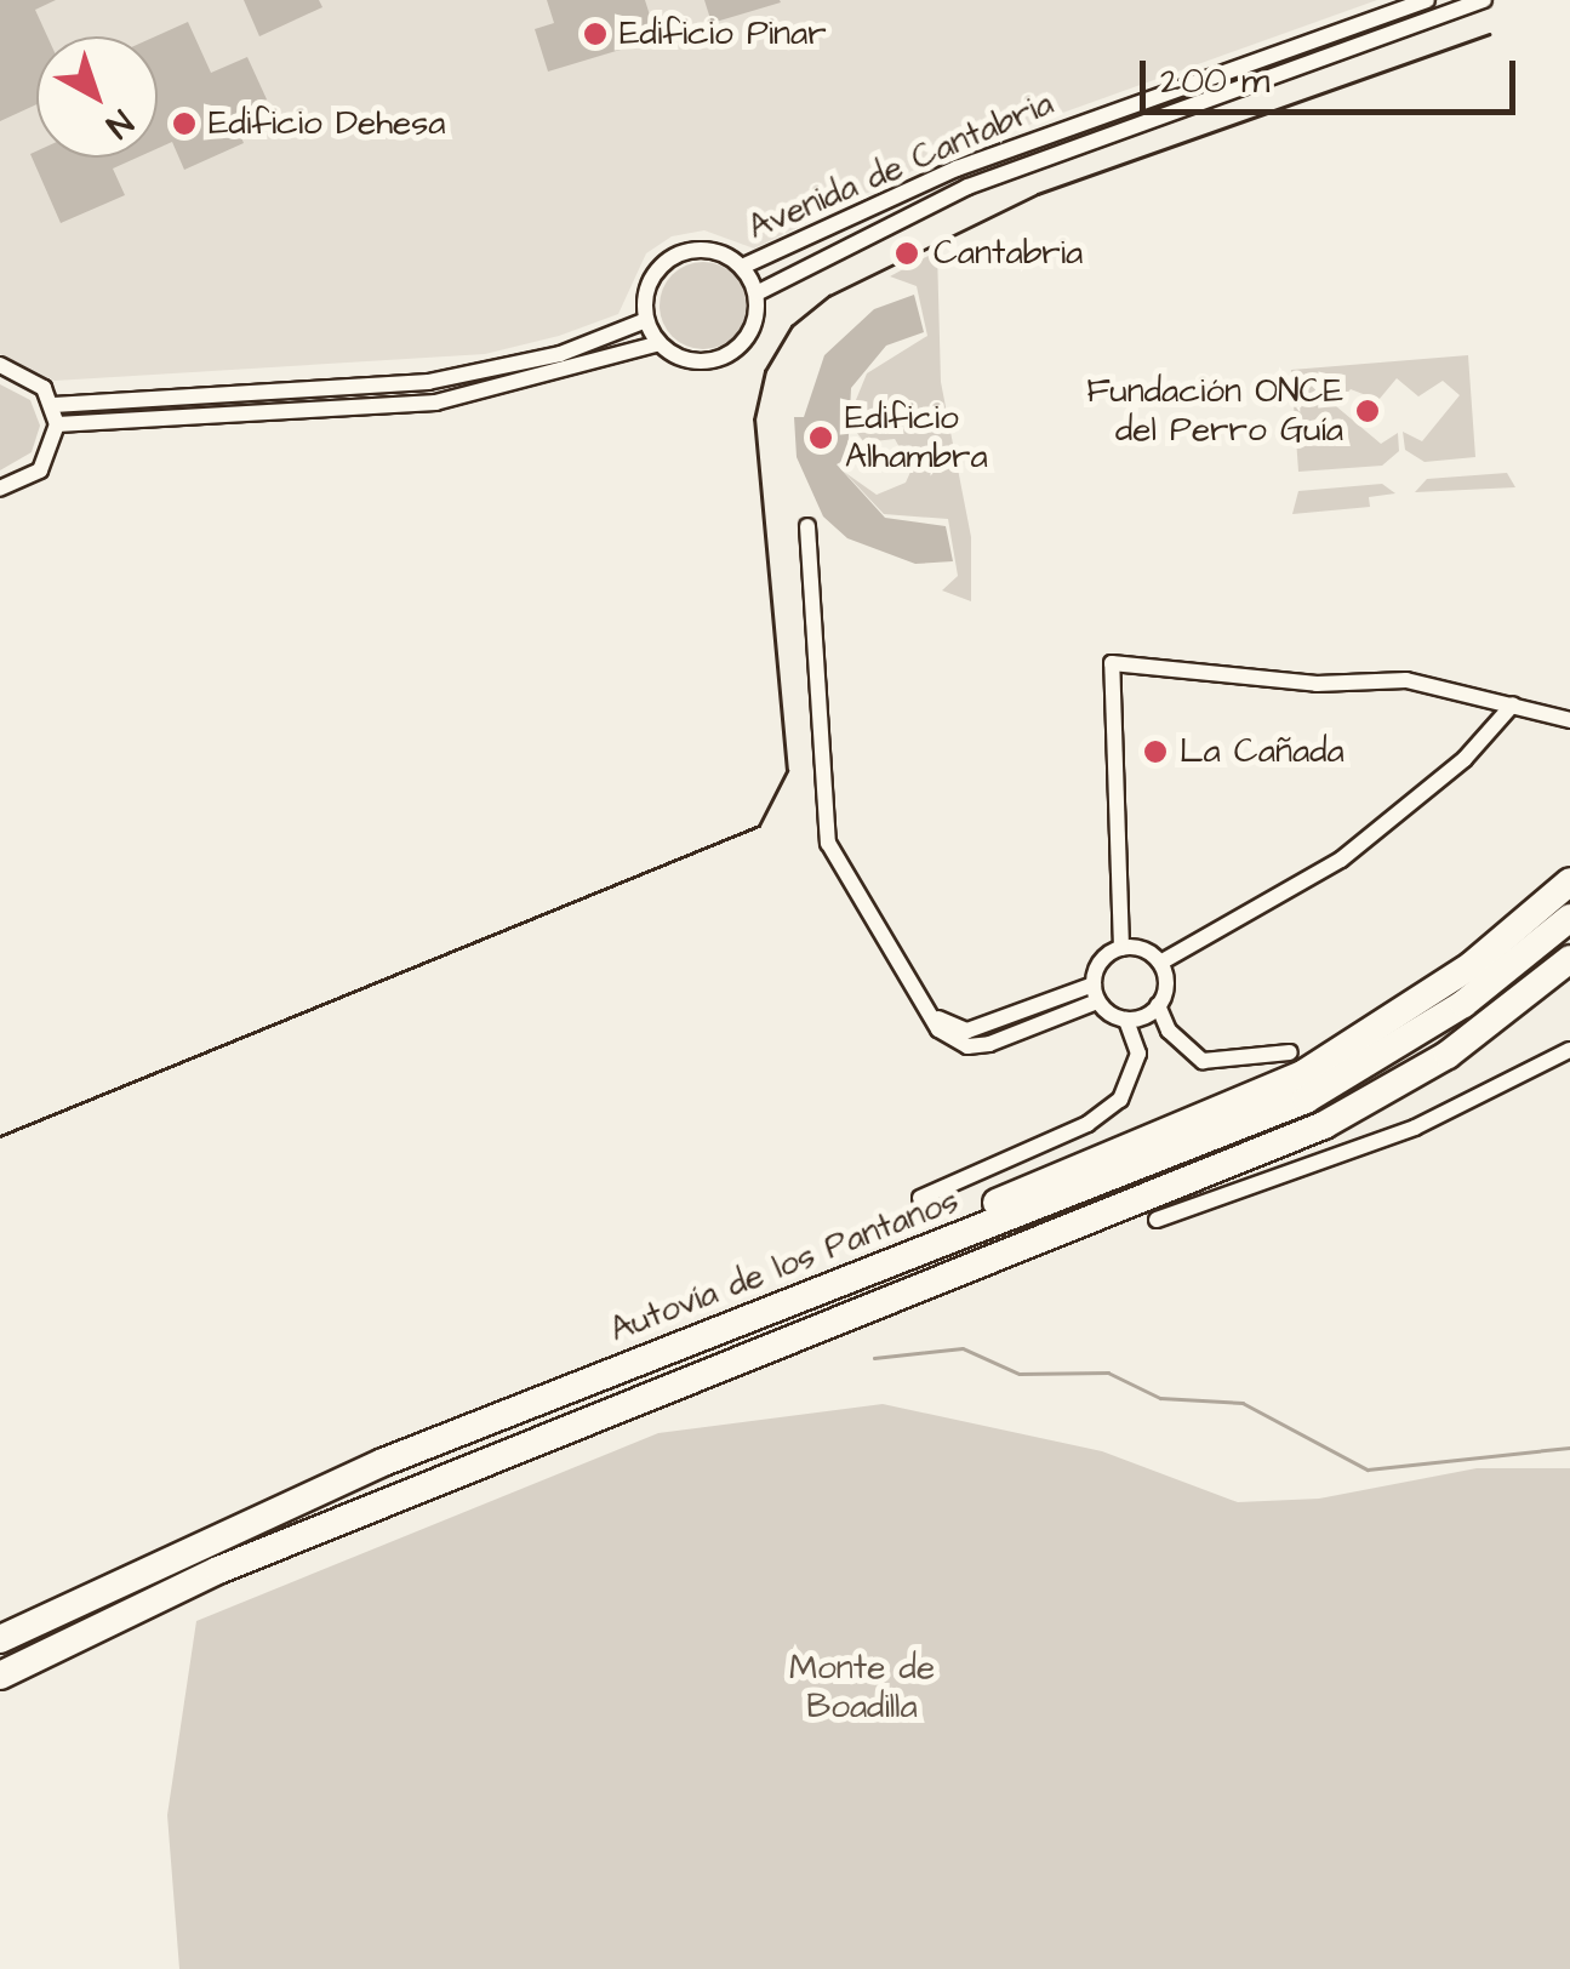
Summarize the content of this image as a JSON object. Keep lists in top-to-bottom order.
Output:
{
  "streets": {
    "highway": ["Autovía de los Pantanos"],
    "street": ["Avenida de Cantabria"]
  },
  "parks": ["Monte de Boadilla"],
  "places": [
    "Edificio Pinar",
    "Edificio Dehesa",
    "Cantabria",
    "Fundación ONCE del Perro Guía",
    "Edificio Alhambra",
    "La Cañada"
  ],
  "scale_bar": "200 m",
  "north": "bottom right"
}
